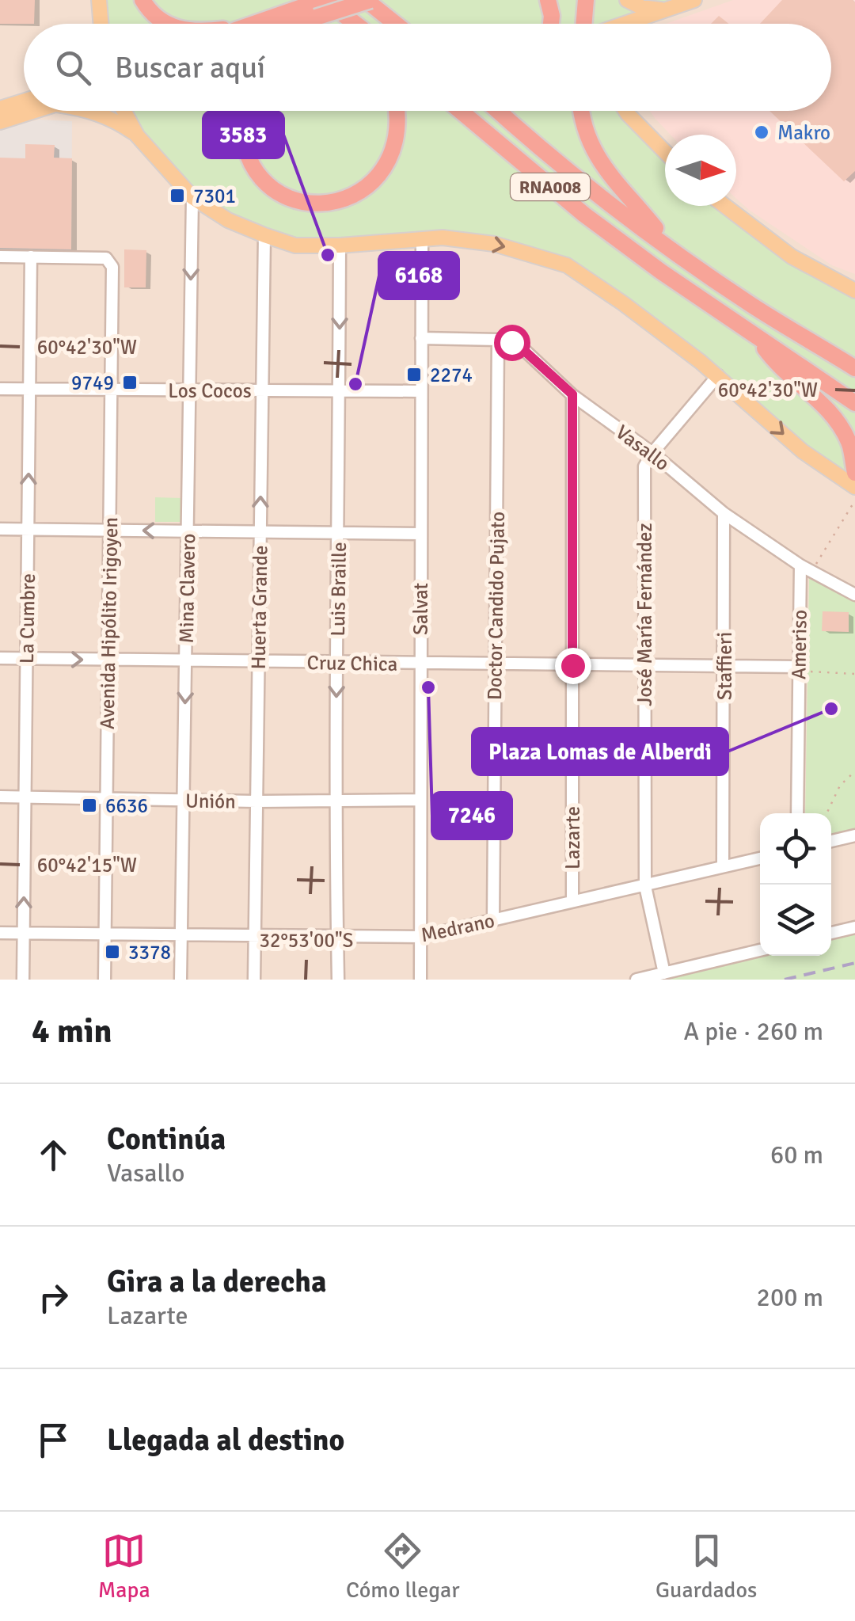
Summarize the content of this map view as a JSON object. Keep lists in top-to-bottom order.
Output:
{
  "streets": {
    "highway": ["RNA008"],
    "street": [
      "Los Cocos",
      "Vasallo",
      "Mina Clavero",
      "Luis Braille",
      "Doctor Candido Pujato",
      "Huerta Grande",
      "Salvat",
      "José María Fernández",
      "La Cumbre",
      "Avenida Hipólito Irigoyen",
      "Ameriso",
      "Cruz Chica",
      "Staffieri",
      "Unión",
      "Lazarte",
      "Medrano"
    ]
  },
  "crossings": [
    ["Los Cocos", "Mina Clavero"],
    ["Los Cocos", "Luis Braille"],
    ["Los Cocos", "Huerta Grande"],
    ["Los Cocos", "Salvat"],
    ["Los Cocos", "La Cumbre"],
    ["Los Cocos", "Avenida Hipólito Irigoyen"],
    ["Vasallo", "Doctor Candido Pujato"],
    ["Vasallo", "Salvat"],
    ["Vasallo", "José María Fernández"],
    ["Vasallo", "Ameriso"],
    ["Vasallo", "Staffieri"],
    ["Vasallo", "Lazarte"],
    ["Mina Clavero", "Cruz Chica"],
    ["Mina Clavero", "Unión"],
    ["Mina Clavero", "Medrano"],
    ["Luis Braille", "Cruz Chica"],
    ["Luis Braille", "Unión"],
    ["Luis Braille", "Medrano"],
    ["Doctor Candido Pujato", "Cruz Chica"],
    ["Doctor Candido Pujato", "Medrano"],
    ["Huerta Grande", "Cruz Chica"],
    ["Huerta Grande", "Unión"],
    ["Huerta Grande", "Medrano"],
    ["Salvat", "Cruz Chica"],
    ["Salvat", "Unión"],
    ["Salvat", "Medrano"],
    ["José María Fernández", "Cruz Chica"],
    ["José María Fernández", "Medrano"],
    ["La Cumbre", "Avenida Hipólito Irigoyen"],
    ["La Cumbre", "Cruz Chica"],
    ["La Cumbre", "Unión"],
    ["La Cumbre", "Medrano"],
    ["Avenida Hipólito Irigoyen", "Cruz Chica"],
    ["Avenida Hipólito Irigoyen", "Unión"],
    ["Avenida Hipólito Irigoyen", "Medrano"],
    ["Ameriso", "Cruz Chica"],
    ["Cruz Chica", "Staffieri"],
    ["Cruz Chica", "Lazarte"],
    ["Staffieri", "Medrano"],
    ["Lazarte", "Medrano"]
  ],
  "one_way": ["Mina Clavero", "Luis Braille", "La Cumbre"],
  "places": {
    "other": [
      "Makro",
      "3583",
      "6168",
      "7246",
      "Plaza Lomas de Alberdi"
    ],
    "transit": [
      "7301",
      "2274",
      "9749",
      "6636",
      "3378"
    ]
  },
  "north": "right",
  "page": {
    "search": "Buscar aquí",
    "heading": ["4 min", "A pie · 260 m"],
    "list": [
      ["Continúa", "Vasallo", "60 m"],
      ["Gira a la derecha", "Lazarte", "200 m"],
      "Llegada al destino"
    ],
    "nav": ["Mapa", "Cómo llegar", "Guardados"]
  },
  "coordinates": ["60°42'30\"W", "60°42'15\"W", "32°53'00\"S"]
}
